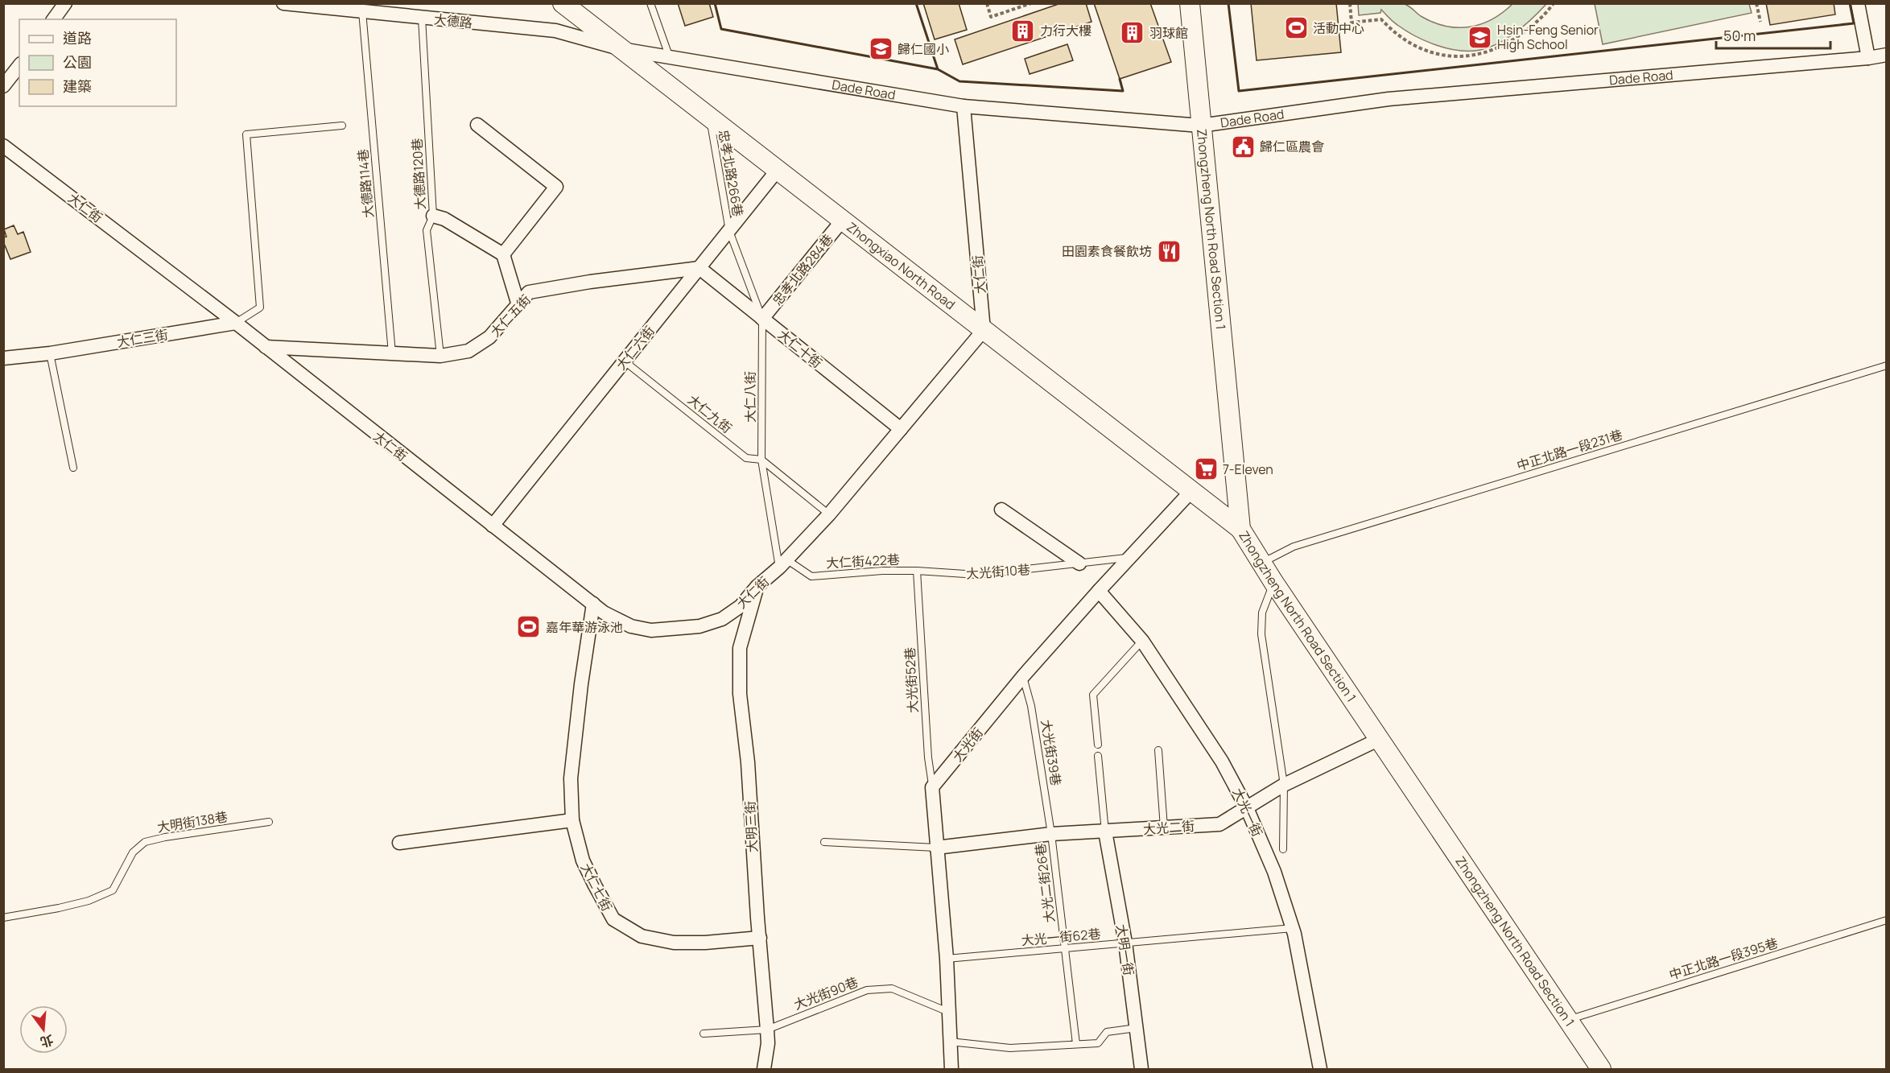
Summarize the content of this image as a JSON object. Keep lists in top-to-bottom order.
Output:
{
  "streets": {
    "main road": ["Zhongzheng North Road Section 1", "Zhongxiao North Road"],
    "street": [
      "大德路",
      "Dade Road",
      "大仁街",
      "忠孝北路284巷",
      "大仁五街",
      "大仁三街",
      "大仁六街",
      "大仁十街",
      "大光街",
      "大光一街",
      "大明三街",
      "大光二街",
      "大仁七街",
      "大明一街"
    ],
    "lane": [
      "忠孝北路266巷",
      "大德路120巷",
      "大德路114巷",
      "大仁八街",
      "大仁九街",
      "中正北路一段231巷",
      "大仁街422巷",
      "大光街10巷",
      "大光街52巷",
      "大光街39巷",
      "大明街138巷",
      "大光二街26巷",
      "大光一街62巷",
      "中正北路一段395巷",
      "大光街90巷"
    ]
  },
  "crossings": [
    ["大德路", "Dade Road"],
    ["大德路", "大德路120巷"],
    ["大德路", "大德路114巷"],
    ["大德路", "Zhongxiao North Road"],
    ["Dade Road", "大仁街"],
    ["Dade Road", "Zhongzheng North Road Section 1"],
    ["Dade Road", "Zhongxiao North Road"],
    ["忠孝北路266巷", "Zhongxiao North Road"],
    ["忠孝北路266巷", "大仁六街"],
    ["忠孝北路266巷", "大仁八街"],
    ["大德路120巷", "大仁五街"],
    ["大德路114巷", "大仁五街"],
    ["大仁街", "Zhongxiao North Road"],
    ["大仁街", "大仁五街"],
    ["大仁街", "大仁三街"],
    ["大仁街", "大仁六街"],
    ["大仁街", "大仁十街"],
    ["大仁街", "大仁八街"],
    ["大仁街", "大仁九街"],
    ["大仁街", "大仁街422巷"],
    ["大仁街", "大明三街"],
    ["大仁街", "大仁七街"],
    ["Zhongzheng North Road Section 1", "Zhongxiao North Road"],
    ["Zhongzheng North Road Section 1", "中正北路一段231巷"],
    ["Zhongzheng North Road Section 1", "大光二街"],
    ["Zhongzheng North Road Section 1", "中正北路一段395巷"],
    ["Zhongxiao North Road", "忠孝北路284巷"],
    ["Zhongxiao North Road", "大仁六街"],
    ["Zhongxiao North Road", "大光街"],
    ["忠孝北路284巷", "大仁十街"],
    ["忠孝北路284巷", "大仁八街"],
    ["大仁五街", "大仁六街"],
    ["大仁五街", "大仁十街"],
    ["大仁六街", "大仁十街"],
    ["大仁六街", "大仁八街"],
    ["大仁六街", "大仁九街"],
    ["大仁十街", "大仁八街"],
    ["大仁八街", "大仁九街"],
    ["大仁八街", "大仁街422巷"],
    ["大仁街422巷", "大光街10巷"],
    ["大仁街422巷", "大光街52巷"],
    ["大光街10巷", "大光街52巷"],
    ["大光街10巷", "大光街"],
    ["大光街52巷", "大光街"],
    ["大光街", "大光街39巷"],
    ["大光街", "大光一街"],
    ["大光街39巷", "大光二街"],
    ["大光街39巷", "大光二街26巷"],
    ["大光一街", "大光二街"],
    ["大光一街", "大光一街62巷"],
    ["大明三街", "大仁七街"],
    ["大明三街", "大光街90巷"],
    ["大光二街", "大光二街26巷"],
    ["大光二街", "大明一街"],
    ["大光二街26巷", "大光一街62巷"],
    ["大光一街62巷", "大明一街"]
  ],
  "places": {
    "sports": ["活動中心", "嘉年華游泳池"],
    "building": ["力行大樓", "羽球館"],
    "school or university": ["Hsin-Feng Senior High School", "歸仁國小"],
    "public building": ["歸仁區農會"],
    "restaurant": ["田園素食餐飲坊"],
    "supermarket": ["7-Eleven"]
  },
  "legend": ["道路", "公園", "建築"],
  "scale_bar": "50 m",
  "north": "bottom"
}
